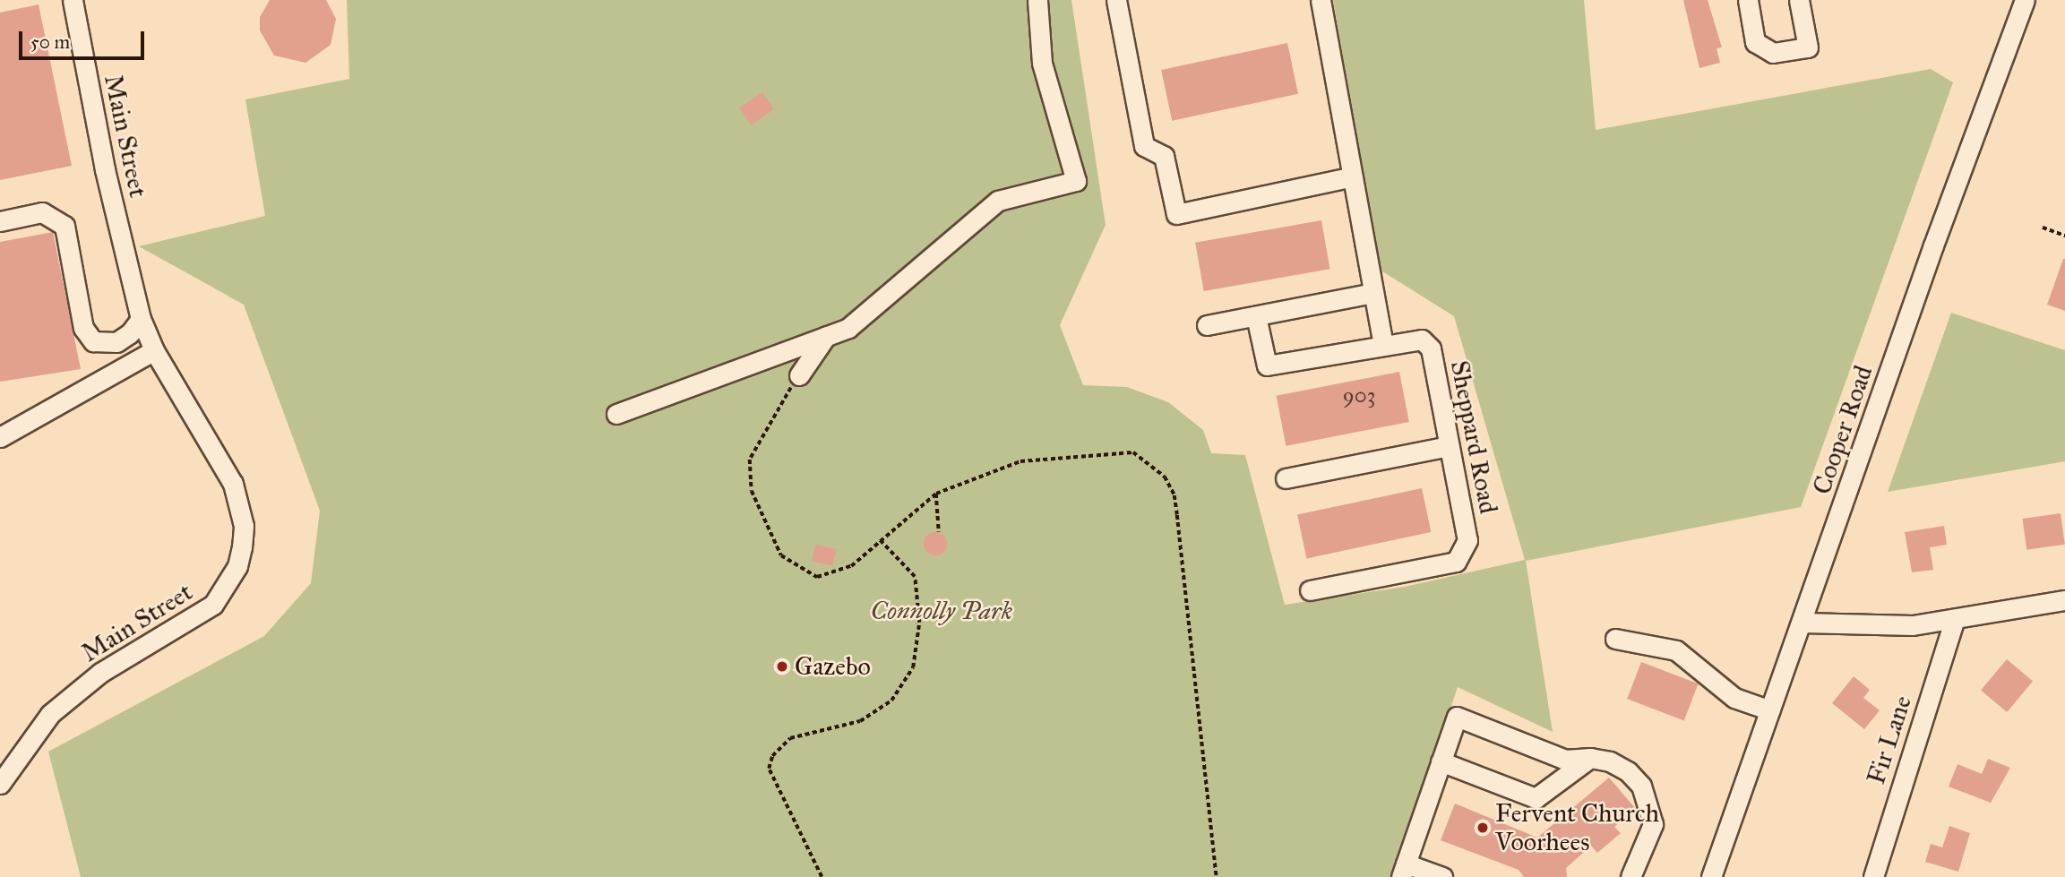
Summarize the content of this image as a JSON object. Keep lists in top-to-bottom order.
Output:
{
  "streets": {
    "street": [
      "Main Street",
      "Cooper Road",
      "Sheppard Road",
      "Fir Lane"
    ]
  },
  "parks": ["Connolly Park"],
  "places": ["Gazebo", "Fervent Church Voorhees"],
  "house_numbers": ["903"],
  "scale_bar": "50 m"
}
